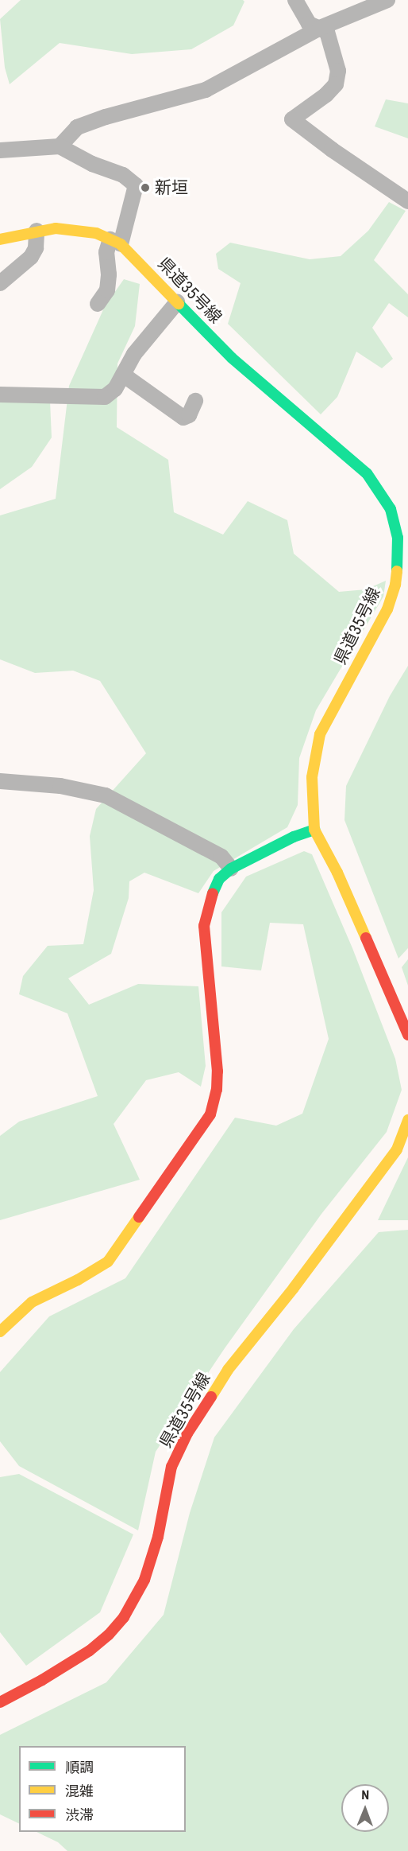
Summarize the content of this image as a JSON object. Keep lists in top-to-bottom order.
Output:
{
  "streets": {
    "main road": ["県道35号線"]
  },
  "places": ["新垣"],
  "legend": ["順調", "混雑", "渋滞"],
  "north": "top"
}
